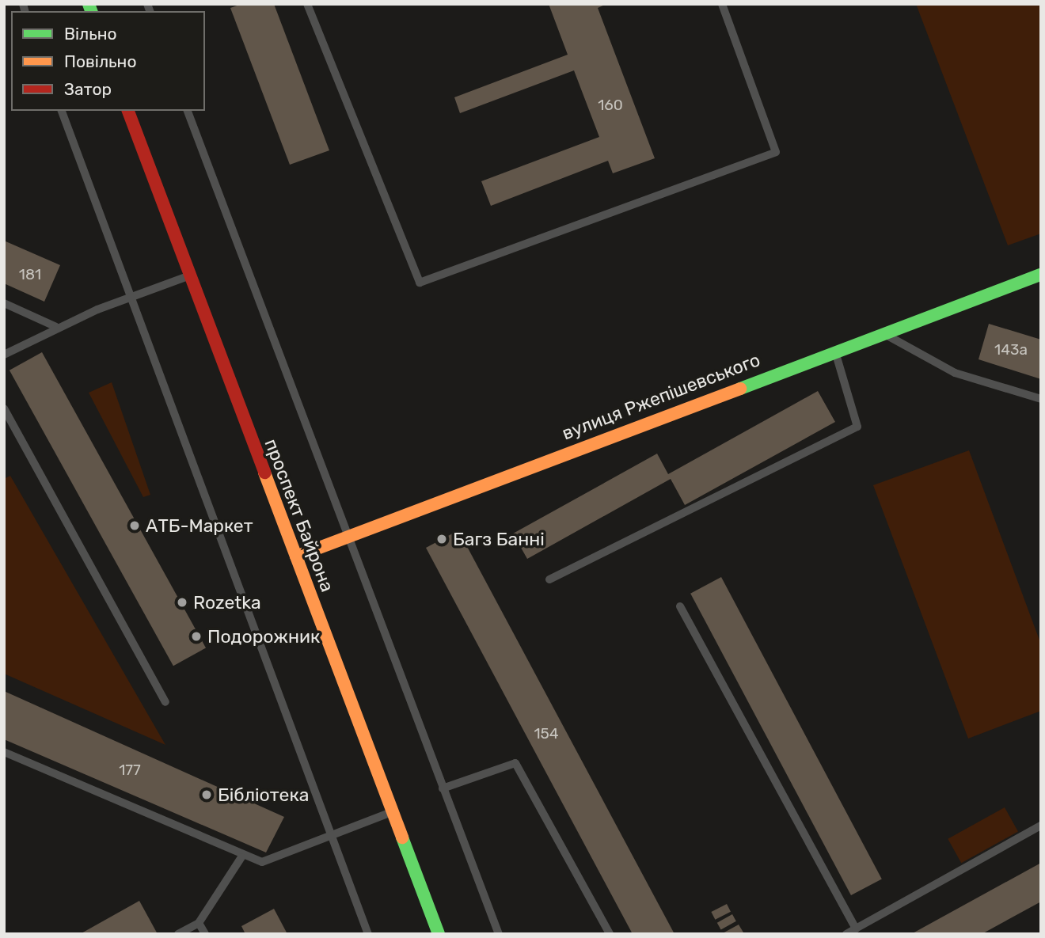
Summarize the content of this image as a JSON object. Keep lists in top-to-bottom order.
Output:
{
  "streets": {
    "main road": ["вулиця Ржепішевського", "проспект Байрона"]
  },
  "crossings": [
    ["вулиця Ржепішевського", "проспект Байрона"]
  ],
  "places": [
    "АТБ-Маркет",
    "Багз Банні",
    "Rozetka",
    "Подорожник",
    "Бібліотека"
  ],
  "house_numbers": [
    "160",
    "181",
    "143а",
    "154",
    "177"
  ],
  "legend": ["Вільно", "Повільно", "Затор"]
}
